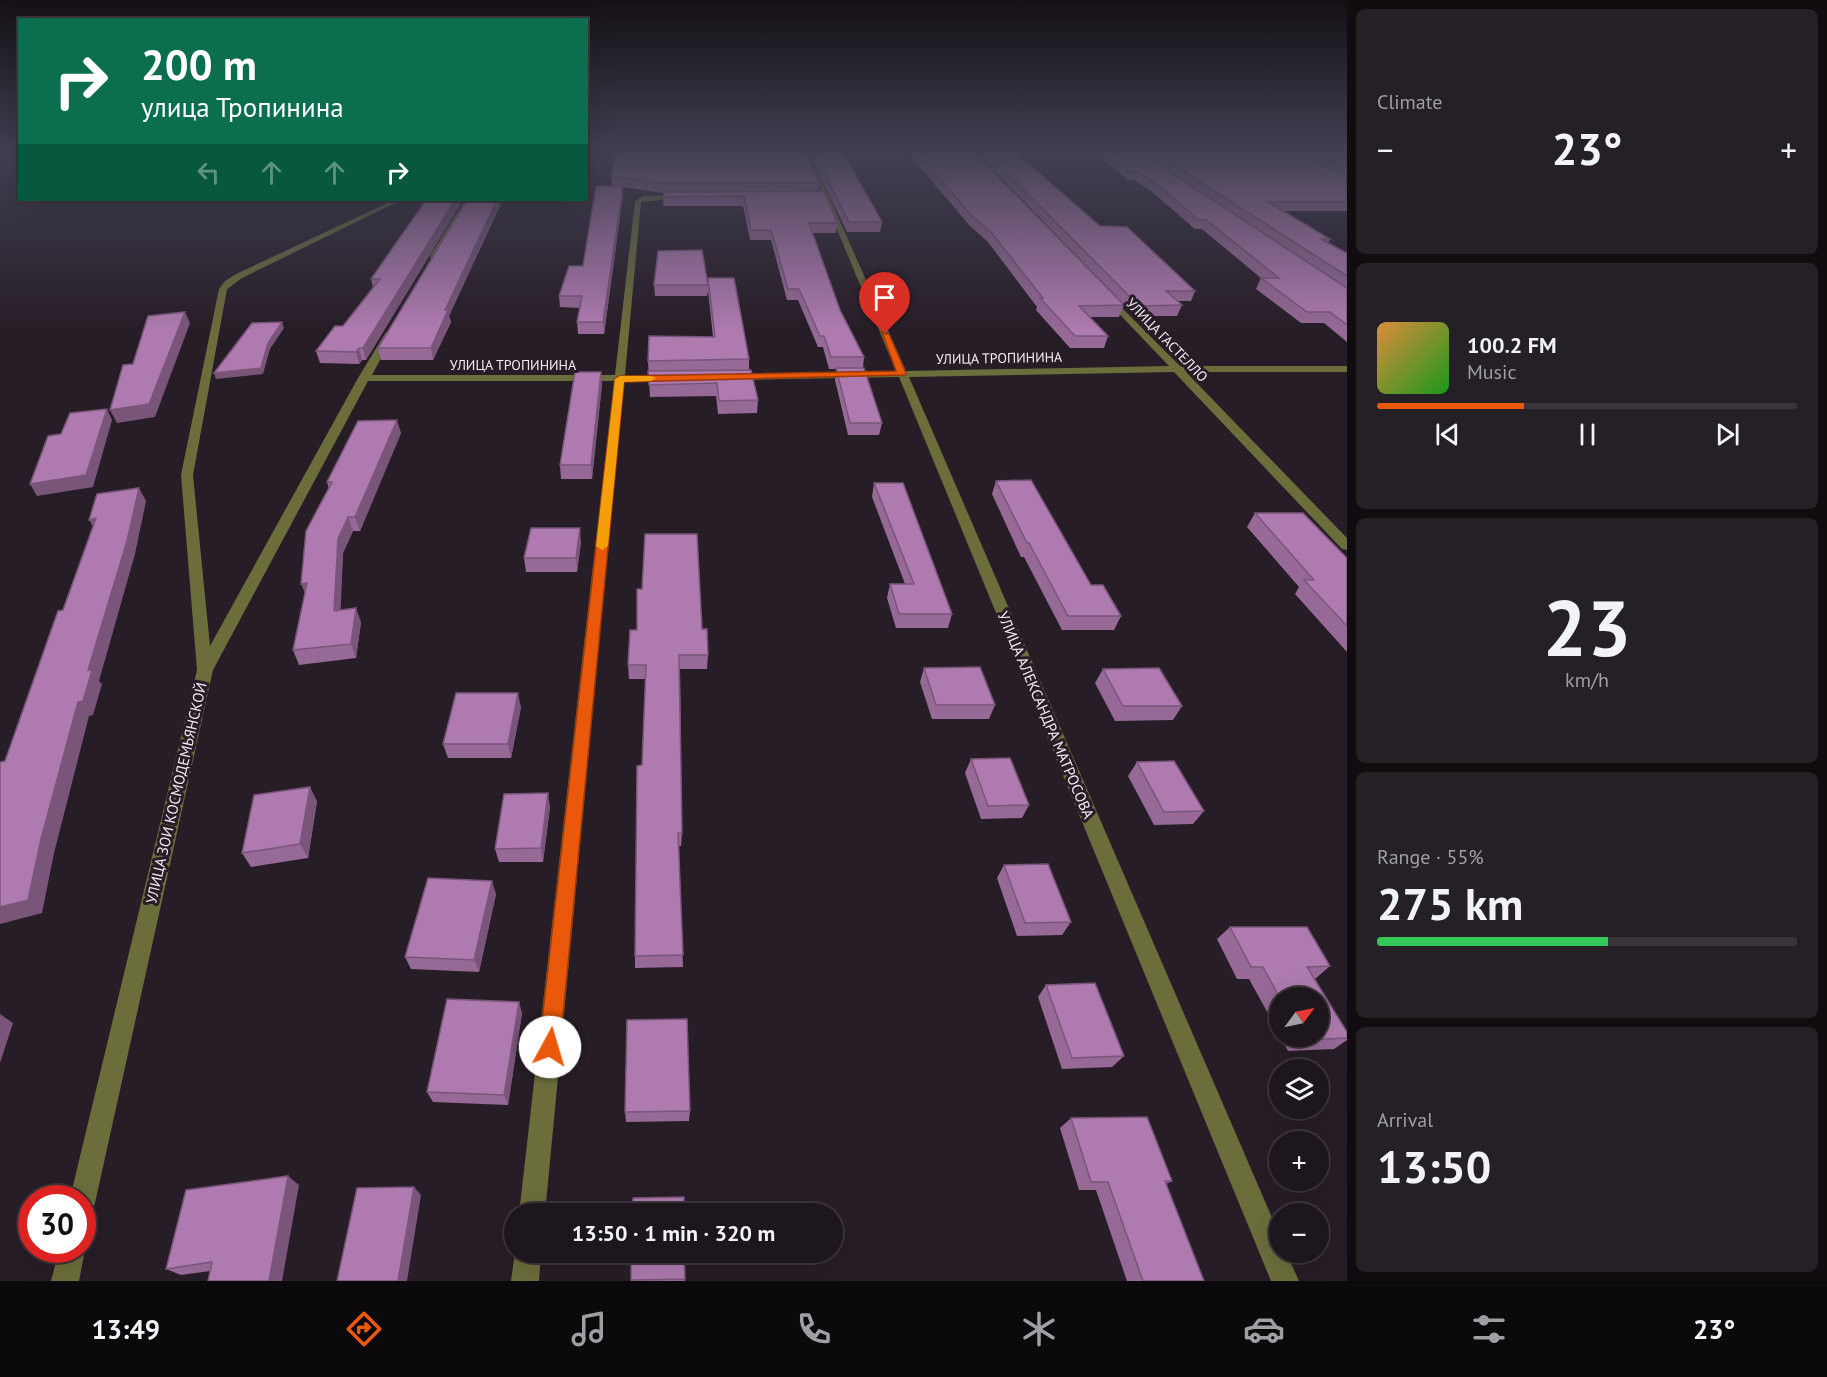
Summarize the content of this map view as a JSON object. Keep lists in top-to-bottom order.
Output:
{
  "streets": {
    "street": [
      "УЛИЦА ГАСТЕЛЛО",
      "УЛИЦА ТРОПИНИНА",
      "УЛИЦА АЛЕКСАНДРА МАТРОСОВА",
      "УЛИЦА ЗОИ КОСМОДЕМЬЯНСКОЙ"
    ]
  },
  "crossings": [
    ["УЛИЦА ГАСТЕЛЛО", "УЛИЦА ТРОПИНИНА"],
    ["УЛИЦА ТРОПИНИНА", "УЛИЦА АЛЕКСАНДРА МАТРОСОВА"]
  ],
  "north": "top right",
  "page": {
    "tile": [
      "Climate",
      ["23", "km/h"],
      ["Range · 55%", "275 km"],
      ["Arrival", "13:50"]
    ],
    "turn": ["200 m", "улица Тропинина"],
    "heat": ["−", "23°", "+"],
    "song": ["100.2 FM", "Music"],
    "map_buttons": ["+", "−"],
    "limit": "30",
    "trip": "13:50 · 1 min · 320 m",
    "tabs": ["13:49", "23°"]
  }
}
